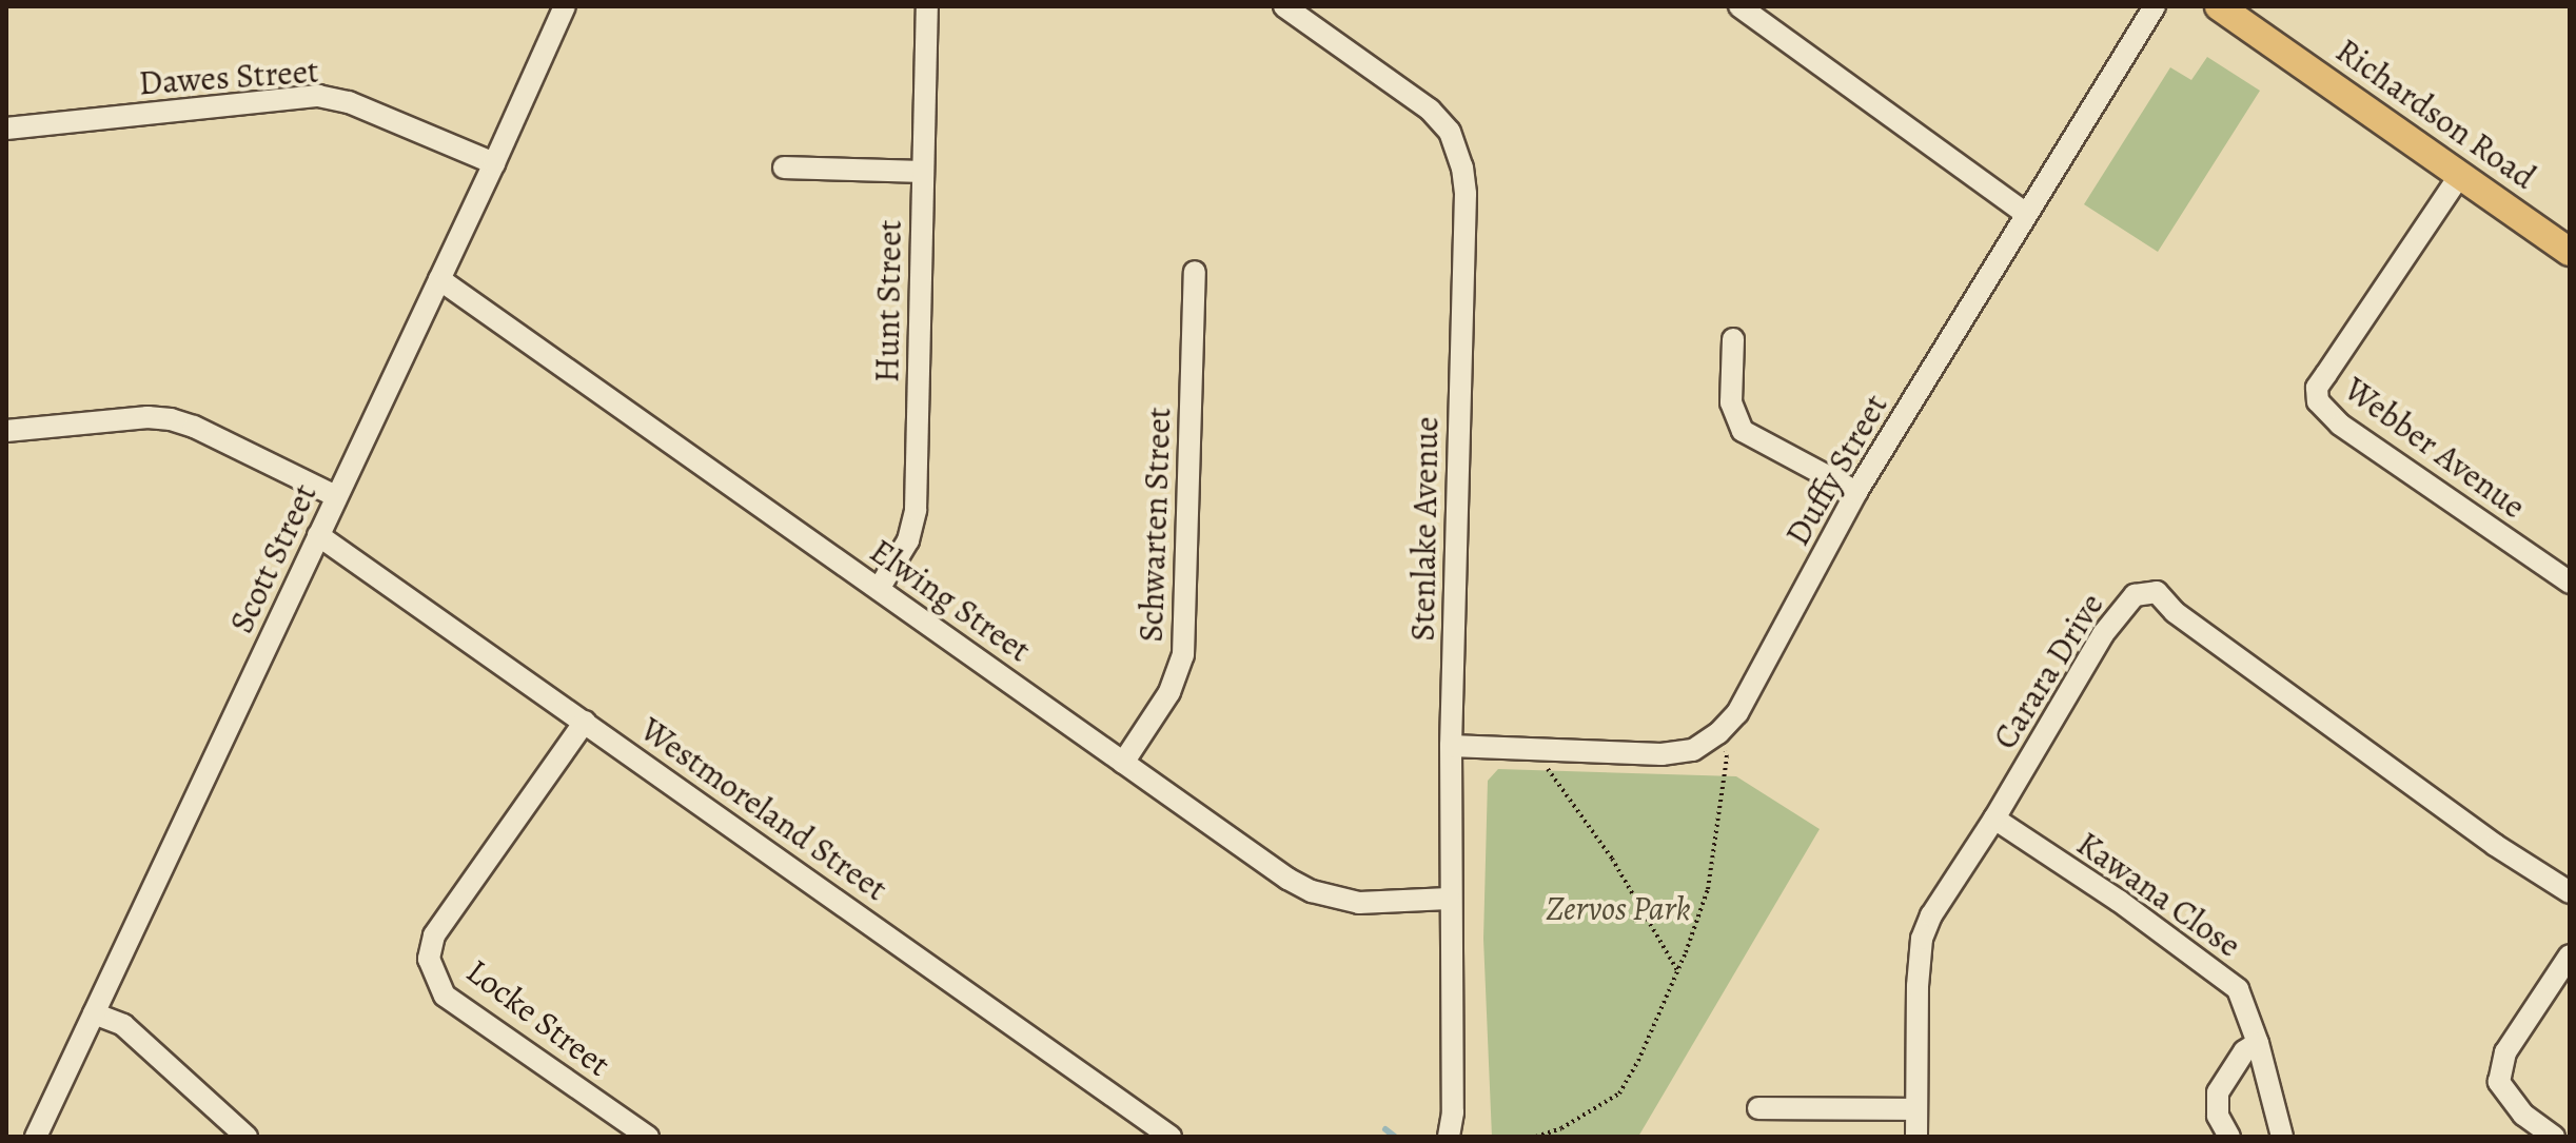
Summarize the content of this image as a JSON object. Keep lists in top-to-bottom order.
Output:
{
  "streets": {
    "main road": ["Richardson Road"],
    "street": [
      "Dawes Street",
      "Hunt Street",
      "Webber Avenue",
      "Duffy Street",
      "Schwarten Street",
      "Stenlake Avenue",
      "Scott Street",
      "Elwing Street",
      "Carara Drive",
      "Westmoreland Street",
      "Kawana Close",
      "Locke Street"
    ]
  },
  "crossings": [
    ["Dawes Street", "Scott Street"],
    ["Richardson Road", "Webber Avenue"],
    ["Hunt Street", "Elwing Street"],
    ["Duffy Street", "Stenlake Avenue"],
    ["Schwarten Street", "Elwing Street"],
    ["Stenlake Avenue", "Elwing Street"],
    ["Scott Street", "Elwing Street"],
    ["Scott Street", "Westmoreland Street"],
    ["Carara Drive", "Kawana Close"],
    ["Westmoreland Street", "Locke Street"]
  ],
  "parks": ["Zervos Park"]
}
